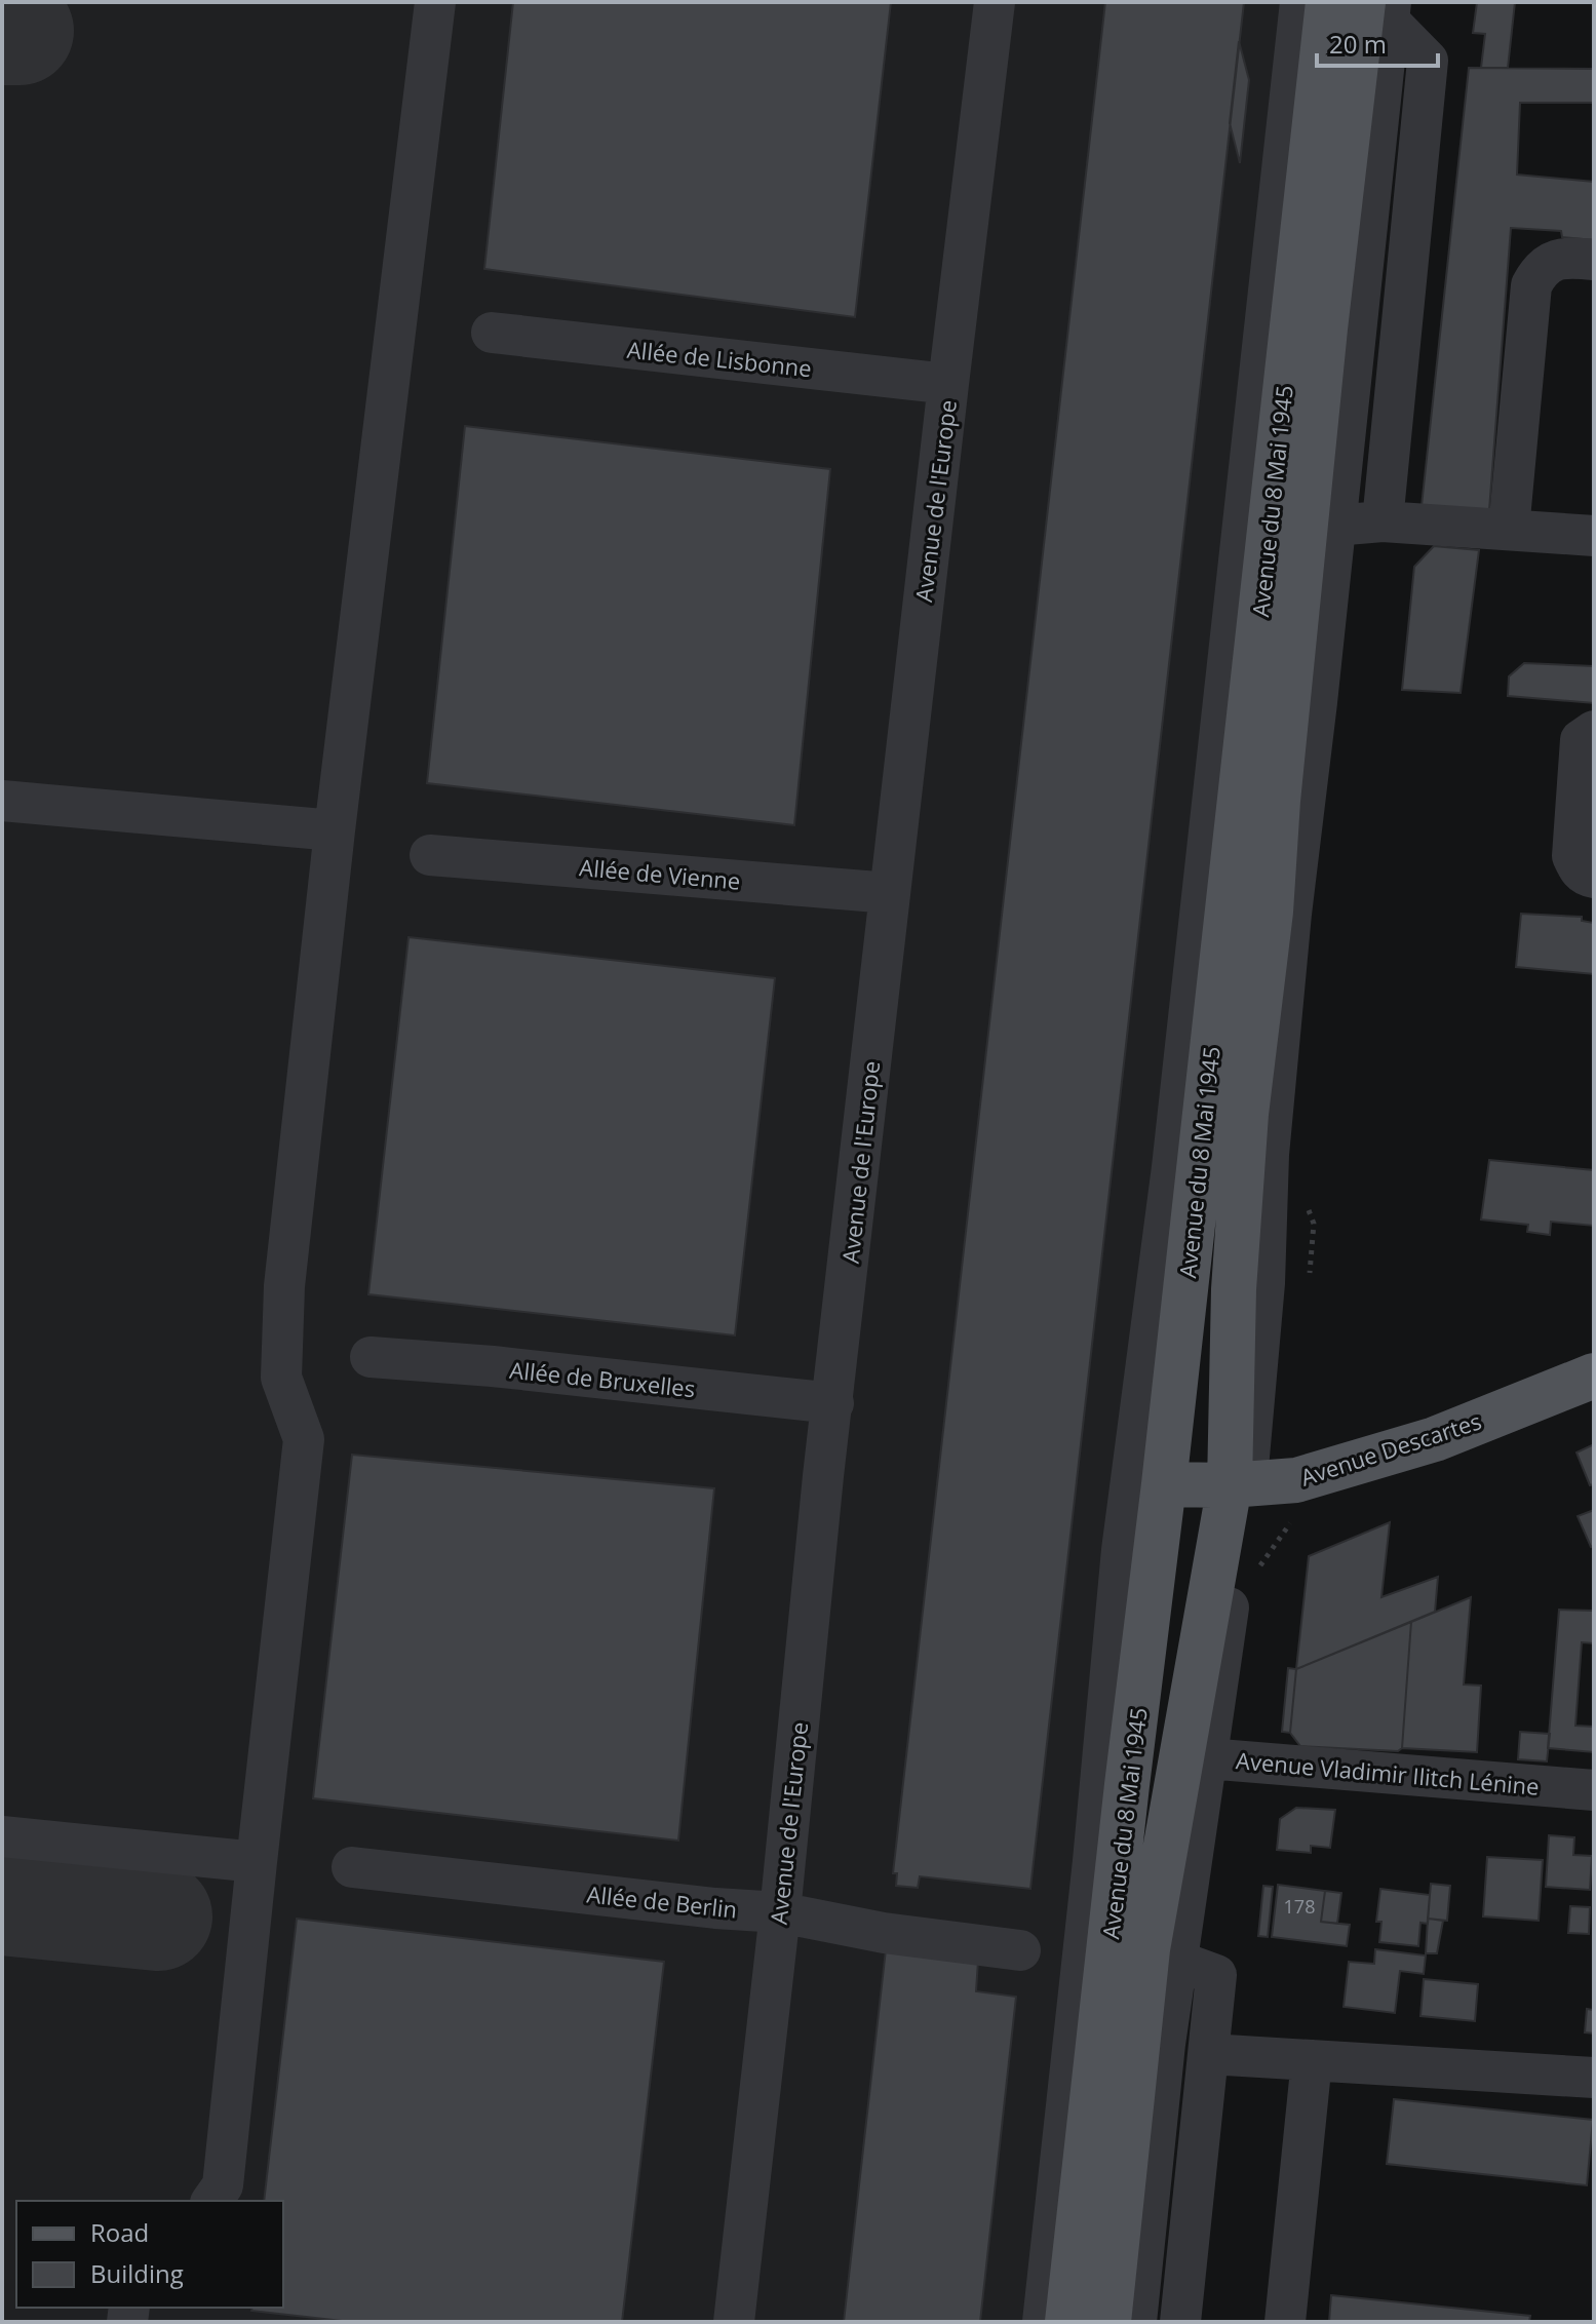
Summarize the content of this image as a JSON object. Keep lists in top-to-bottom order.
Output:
{
  "streets": {
    "main road": ["Avenue du 8 Mai 1945", "Avenue Descartes"],
    "street": [
      "Allée de Lisbonne",
      "Avenue de l'Europe",
      "Allée de Vienne",
      "Allée de Bruxelles",
      "Avenue Vladimir Ilitch Lénine",
      "Allée de Berlin"
    ]
  },
  "crossings": [
    ["Allée de Lisbonne", "Avenue de l'Europe"],
    ["Avenue de l'Europe", "Allée de Vienne"],
    ["Avenue de l'Europe", "Allée de Bruxelles"],
    ["Avenue de l'Europe", "Allée de Berlin"],
    ["Avenue du 8 Mai 1945", "Avenue Descartes"],
    ["Avenue du 8 Mai 1945", "Avenue Vladimir Ilitch Lénine"]
  ],
  "house_numbers": ["178"],
  "legend": ["Road", "Building"],
  "scale_bar": "20 m"
}
